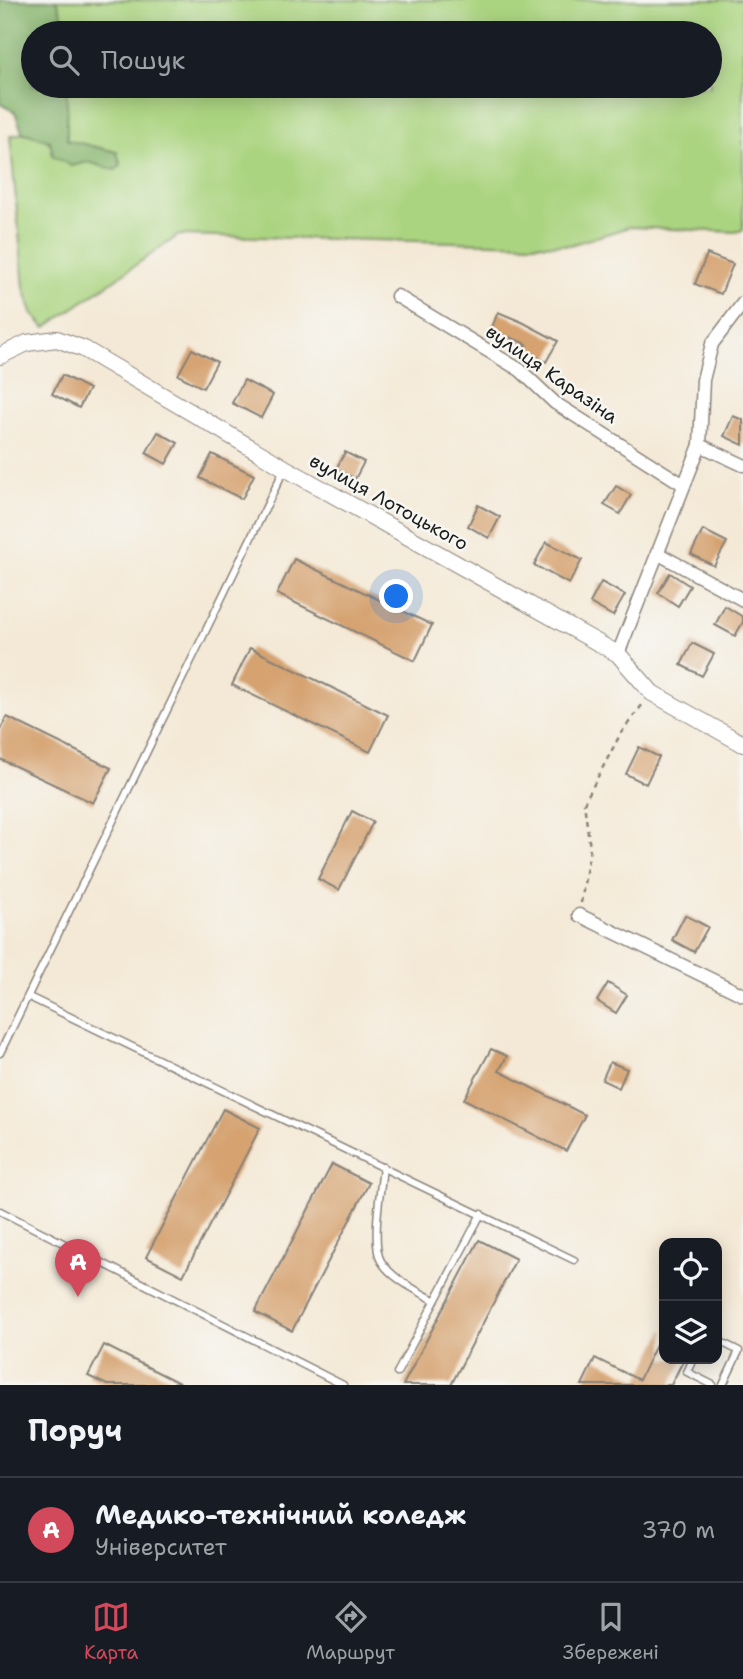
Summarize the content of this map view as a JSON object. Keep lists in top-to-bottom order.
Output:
{
  "streets": {
    "street": ["вулиця Каразіна", "вулиця Лотоцького"]
  },
  "page": {
    "search": "Пошук",
    "pins": "A",
    "heading": "Поруч",
    "list": [
      {
        "mark": "A",
        "name": "Медико-технічний коледж",
        "note": "Університет",
        "value": "370 m"
      }
    ],
    "nav": ["Карта", "Маршрут", "Збережені"]
  }
}
